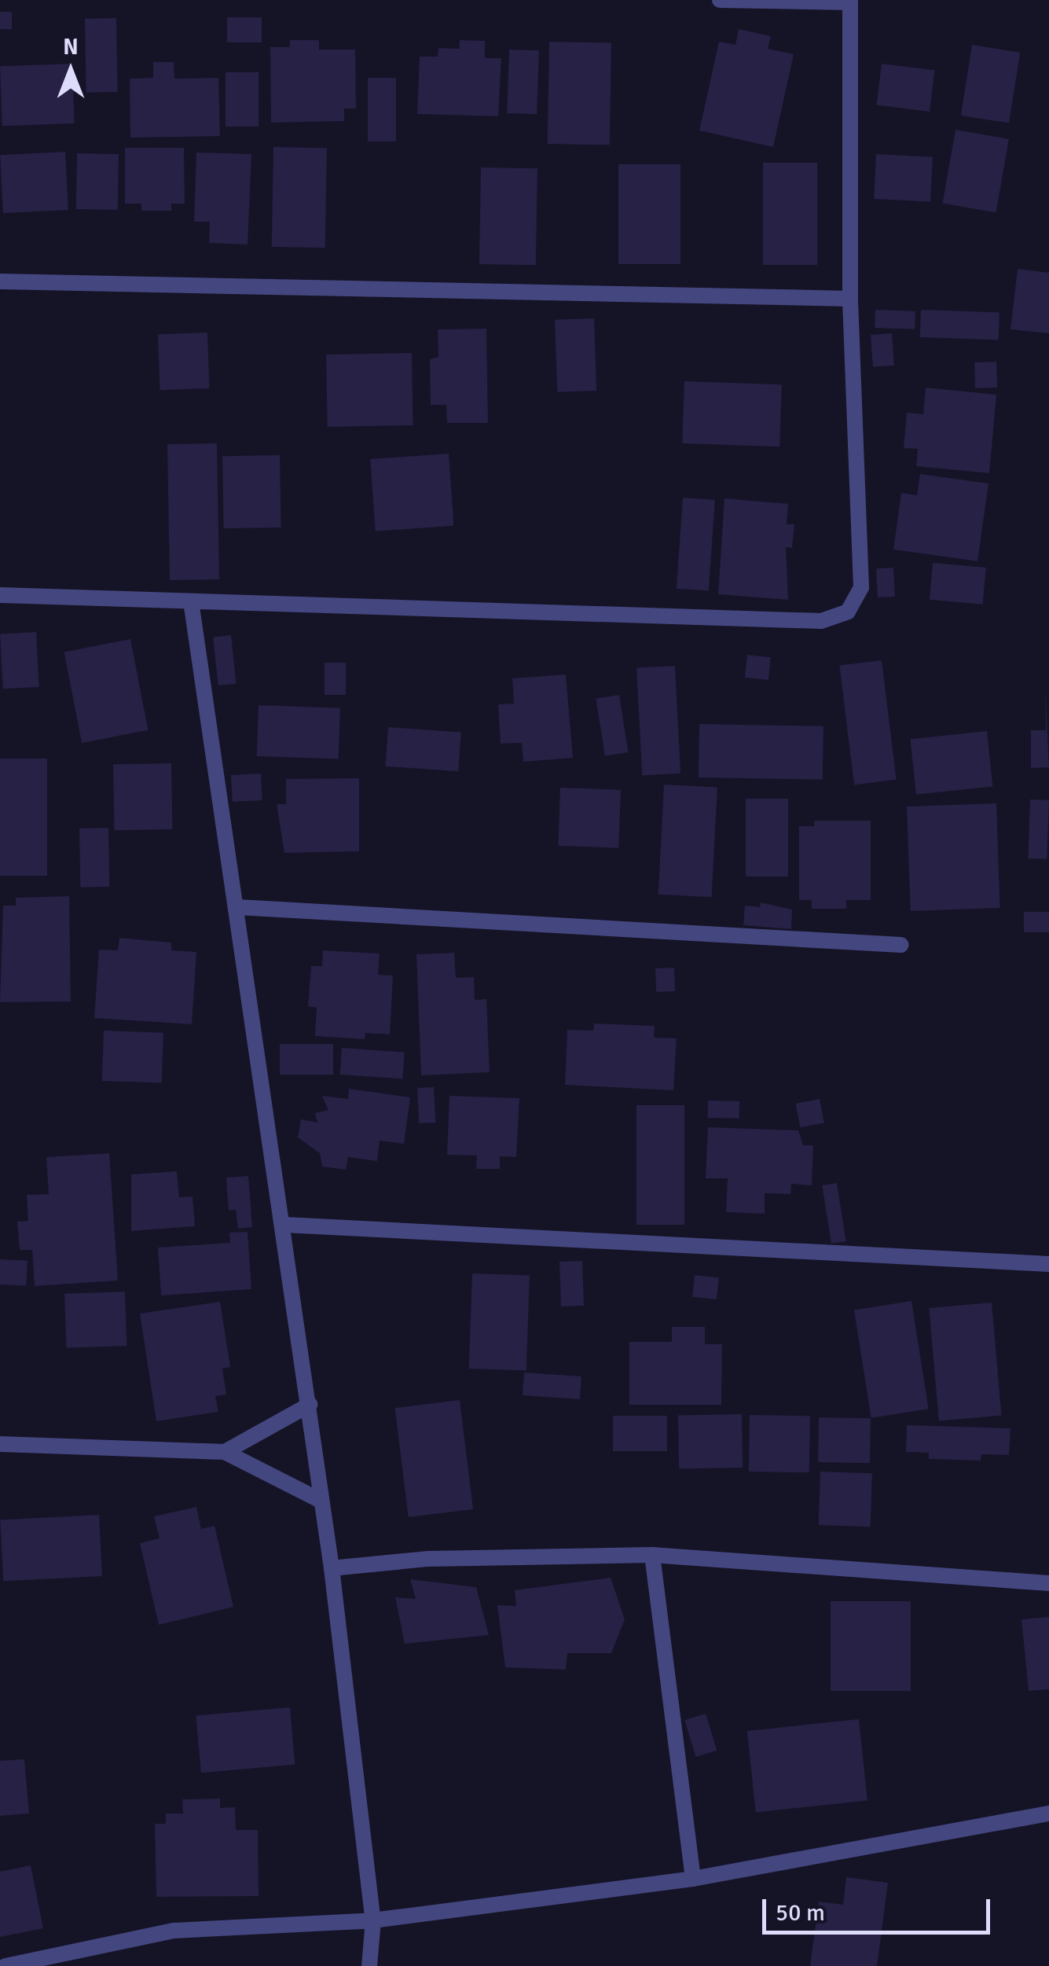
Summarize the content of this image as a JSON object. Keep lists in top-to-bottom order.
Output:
{
  "scale_bar": "50 m",
  "north": "top"
}
